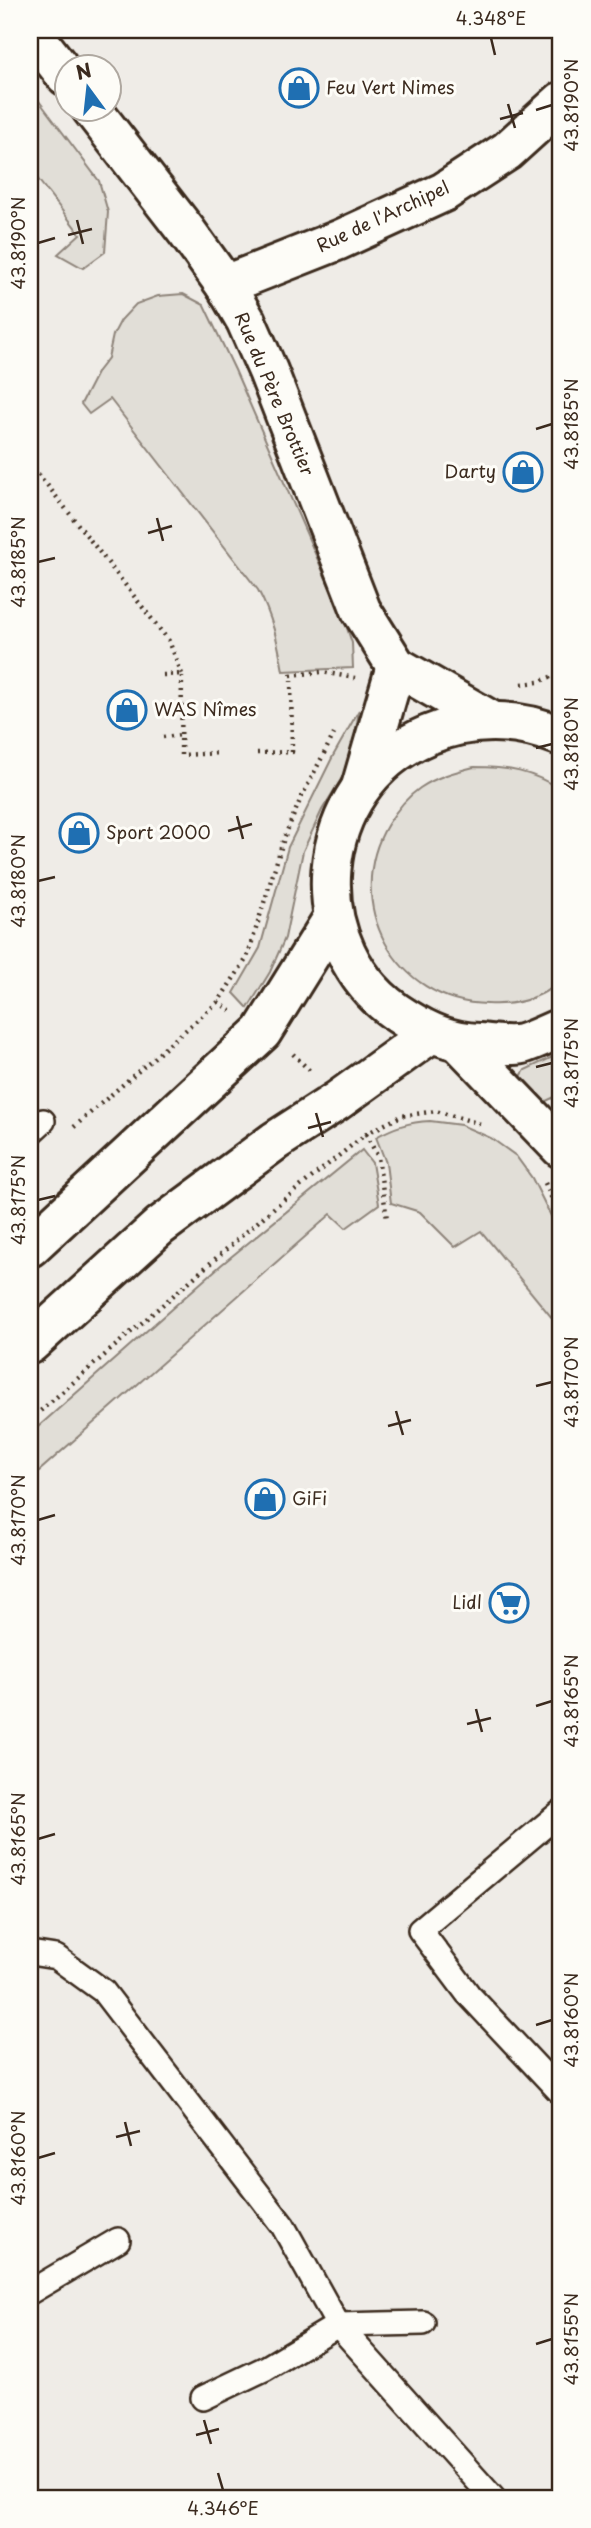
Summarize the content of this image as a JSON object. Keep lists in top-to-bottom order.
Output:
{
  "streets": {
    "main road": ["Rue de l'Archipel", "Rue du Père Brottier"]
  },
  "crossings": [
    ["Rue de l'Archipel", "Rue du Père Brottier"]
  ],
  "places": {
    "shop": [
      "Feu Vert Nimes",
      "Darty",
      "WAS Nîmes",
      "Sport 2000",
      "GiFi"
    ],
    "supermarket": ["Lidl"]
  },
  "north": "top",
  "coordinates": [
    "4.348°E",
    "43.8190°N",
    "43.8185°N",
    "43.8180°N",
    "43.8175°N",
    "43.8170°N",
    "43.8165°N",
    "43.8160°N",
    "43.8155°N",
    "4.346°E"
  ]
}
